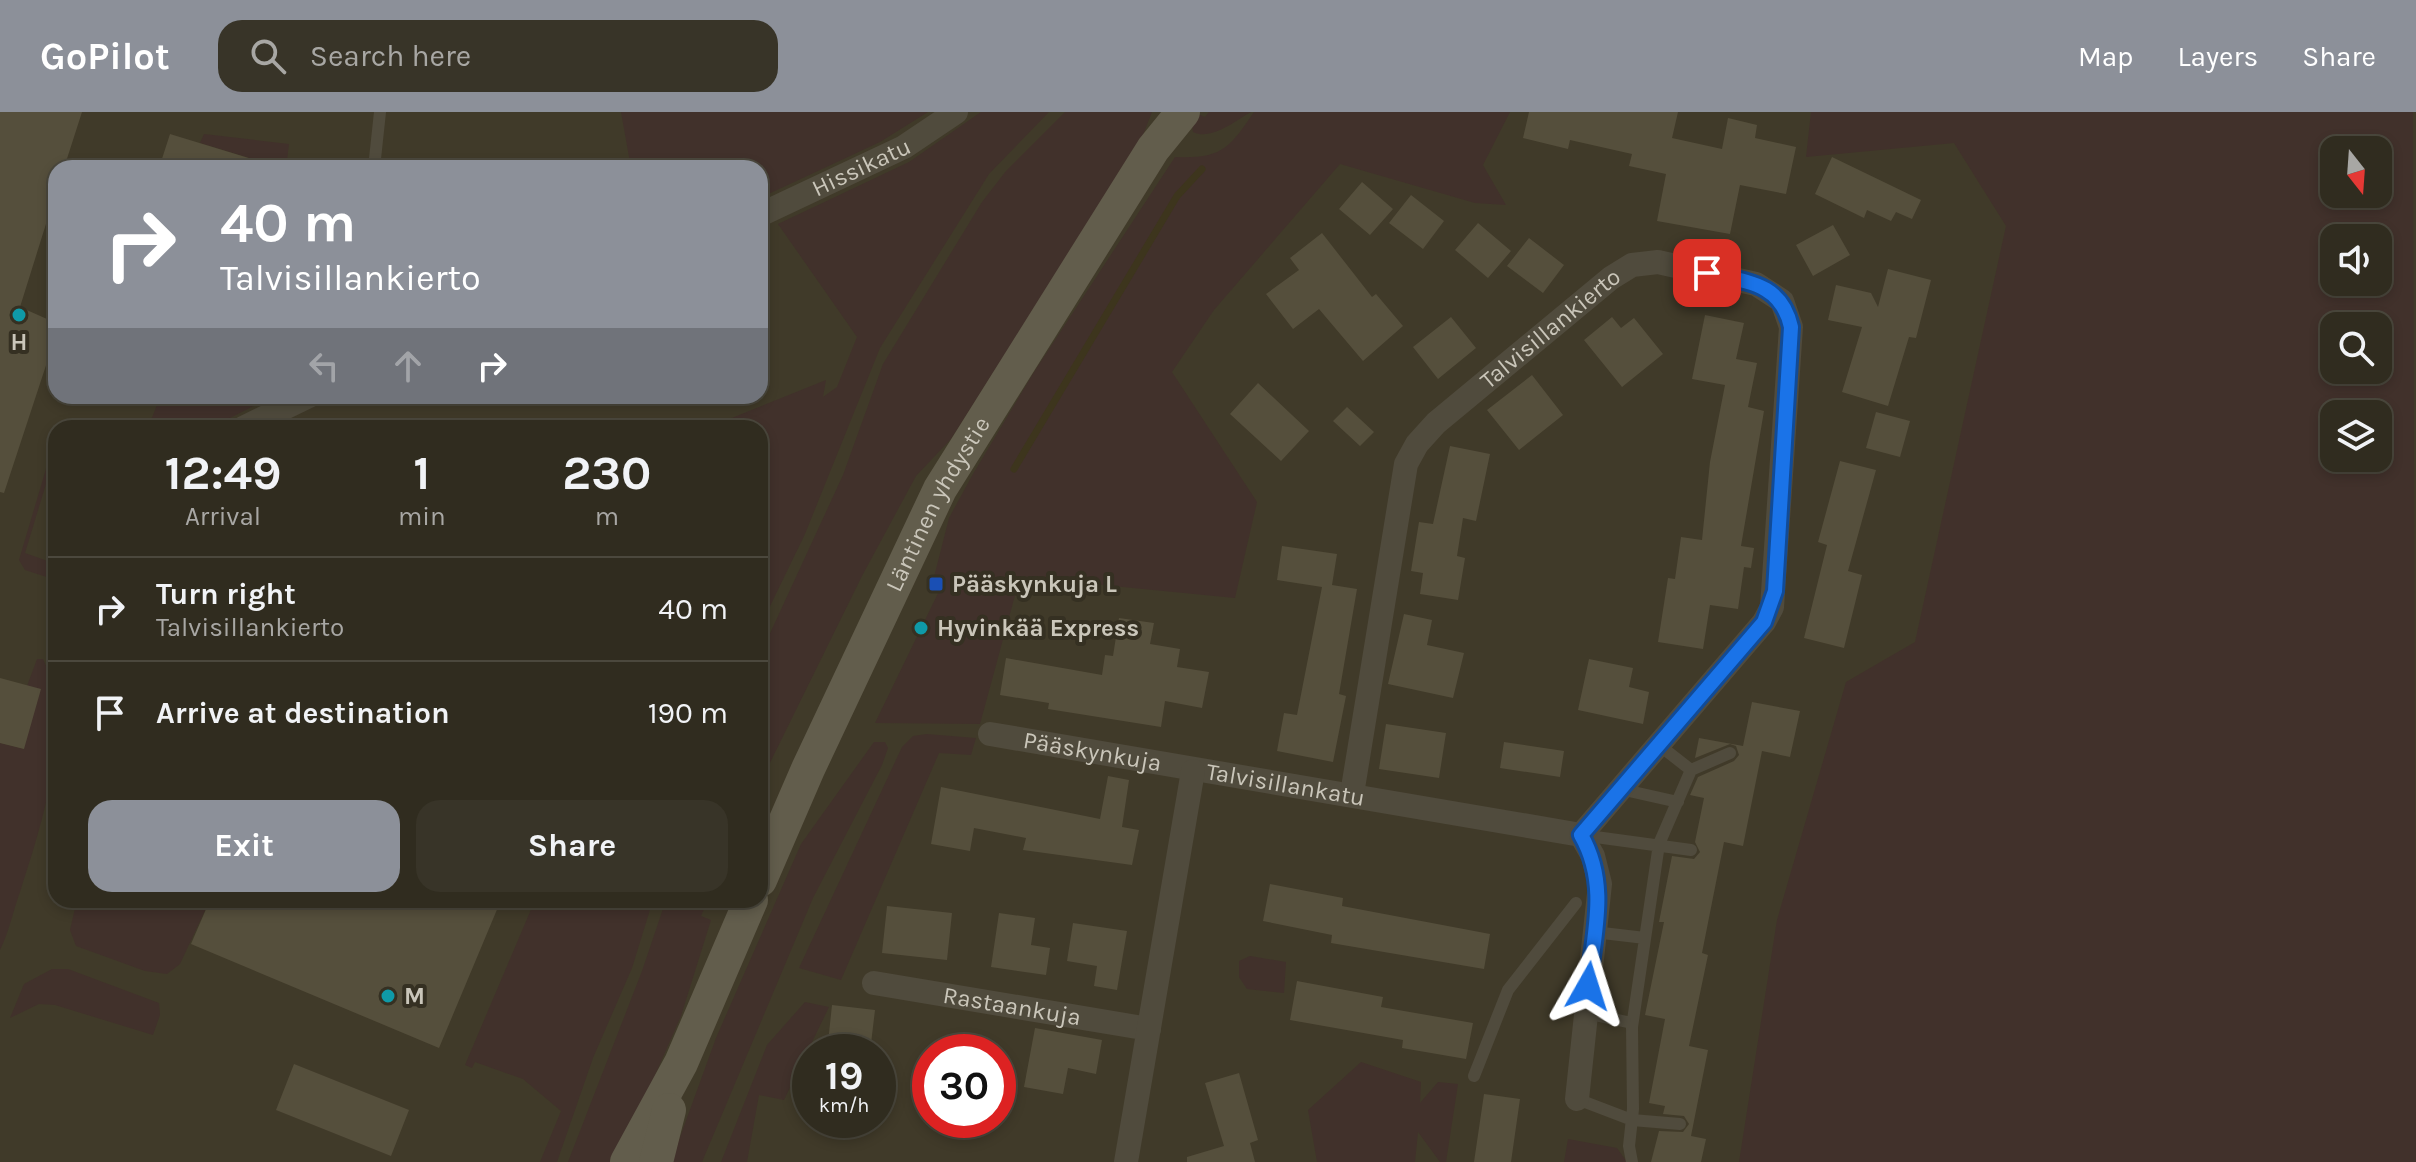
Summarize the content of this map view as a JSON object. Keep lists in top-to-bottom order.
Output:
{
  "streets": {
    "main road": ["Läntinen yhdystie"],
    "street": [
      "Hissikatu",
      "Talvisillankierto",
      "Pääskynkuja",
      "Talvisillankatu",
      "Rastaankuja"
    ]
  },
  "crossings": [
    ["Talvisillankierto", "Talvisillankatu"],
    ["Pääskynkuja", "Talvisillankatu"],
    ["Talvisillankatu", "Rastaankuja"]
  ],
  "places": {
    "other": ["H", "Hyvinkää Express", "M"],
    "transit": ["Pääskynkuja L"]
  },
  "north": "bottom",
  "page": {
    "header": "GoPilot",
    "search": "Search here",
    "nav": ["Map", "Layers", "Share"],
    "turn": ["40 m", "Talvisillankierto"],
    "eta": [
      "12:49",
      "Arrival",
      "1",
      "min",
      "230",
      "m"
    ],
    "list": [
      {
        "name": "Turn right",
        "note": "Talvisillankierto",
        "value": "40 m"
      },
      {
        "name": "Arrive at destination",
        "value": "190 m"
      }
    ],
    "buttons": ["Exit", "Share"],
    "speed": "19 km/h",
    "limit": "30"
  }
}
